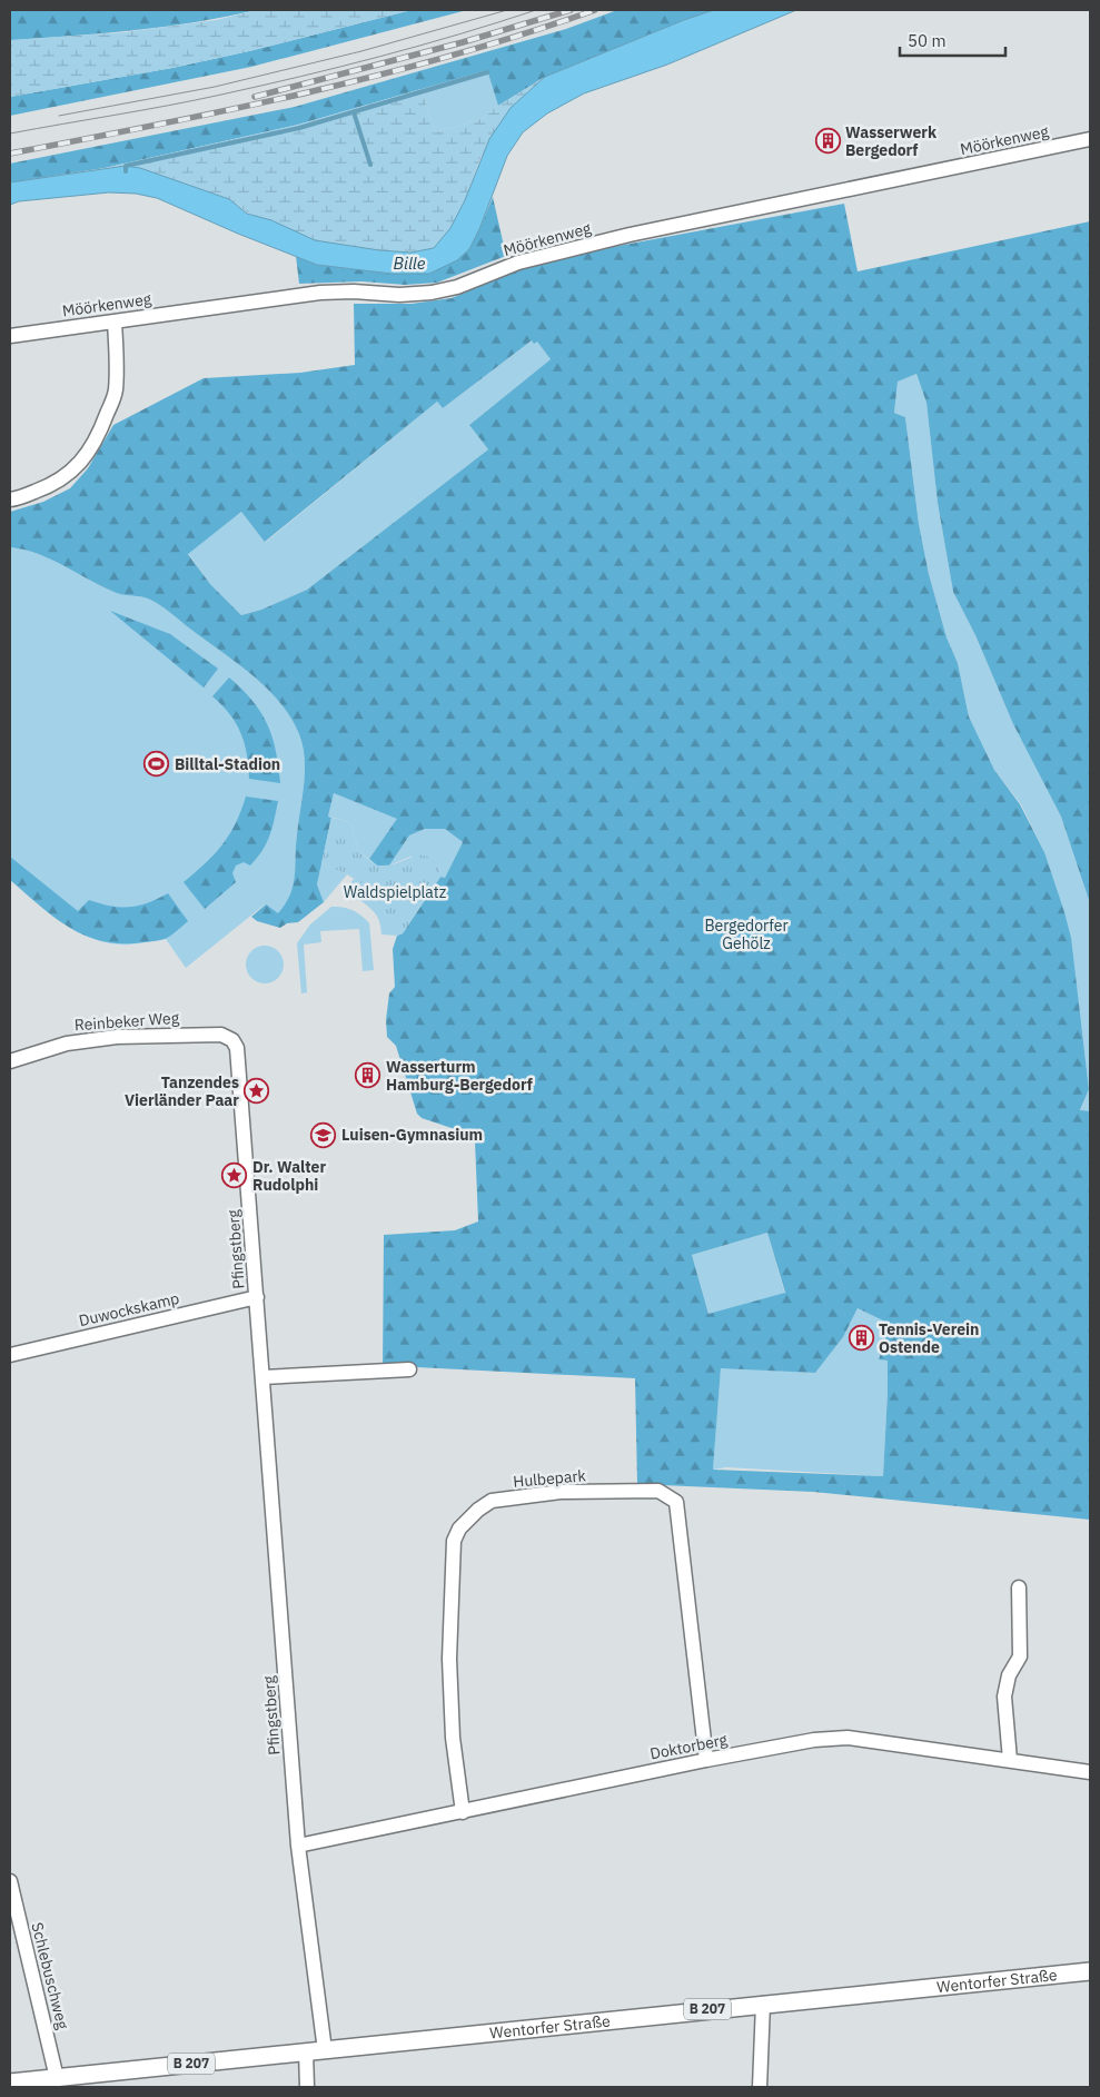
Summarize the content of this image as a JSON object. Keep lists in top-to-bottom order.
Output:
{
  "streets": {
    "main road": ["Wentorfer Straße", "B 207"],
    "street": [
      "Möörkenweg",
      "Reinbeker Weg",
      "Pfingstberg",
      "Duwockskamp",
      "Hulbepark",
      "Doktorberg",
      "Schlebuschweg"
    ]
  },
  "crossings": [
    ["Reinbeker Weg", "Pfingstberg"],
    ["Pfingstberg", "Duwockskamp"],
    ["Pfingstberg", "Doktorberg"],
    ["Pfingstberg", "Wentorfer Straße"],
    ["Hulbepark", "Doktorberg"],
    ["Schlebuschweg", "Wentorfer Straße"]
  ],
  "water": ["Bille"],
  "parks": ["Waldspielplatz", "Bergedorfer Gehölz"],
  "places": {
    "building": ["Wasserwerk Bergedorf", "Wasserturm Hamburg-Bergedorf", "Tennis-Verein Ostende"],
    "sports": ["Billtal-Stadion"],
    "place": ["Tanzendes Vierländer Paar", "Dr. Walter Rudolphi"],
    "school or university": ["Luisen-Gymnasium"]
  },
  "scale_bar": "50 m"
}
